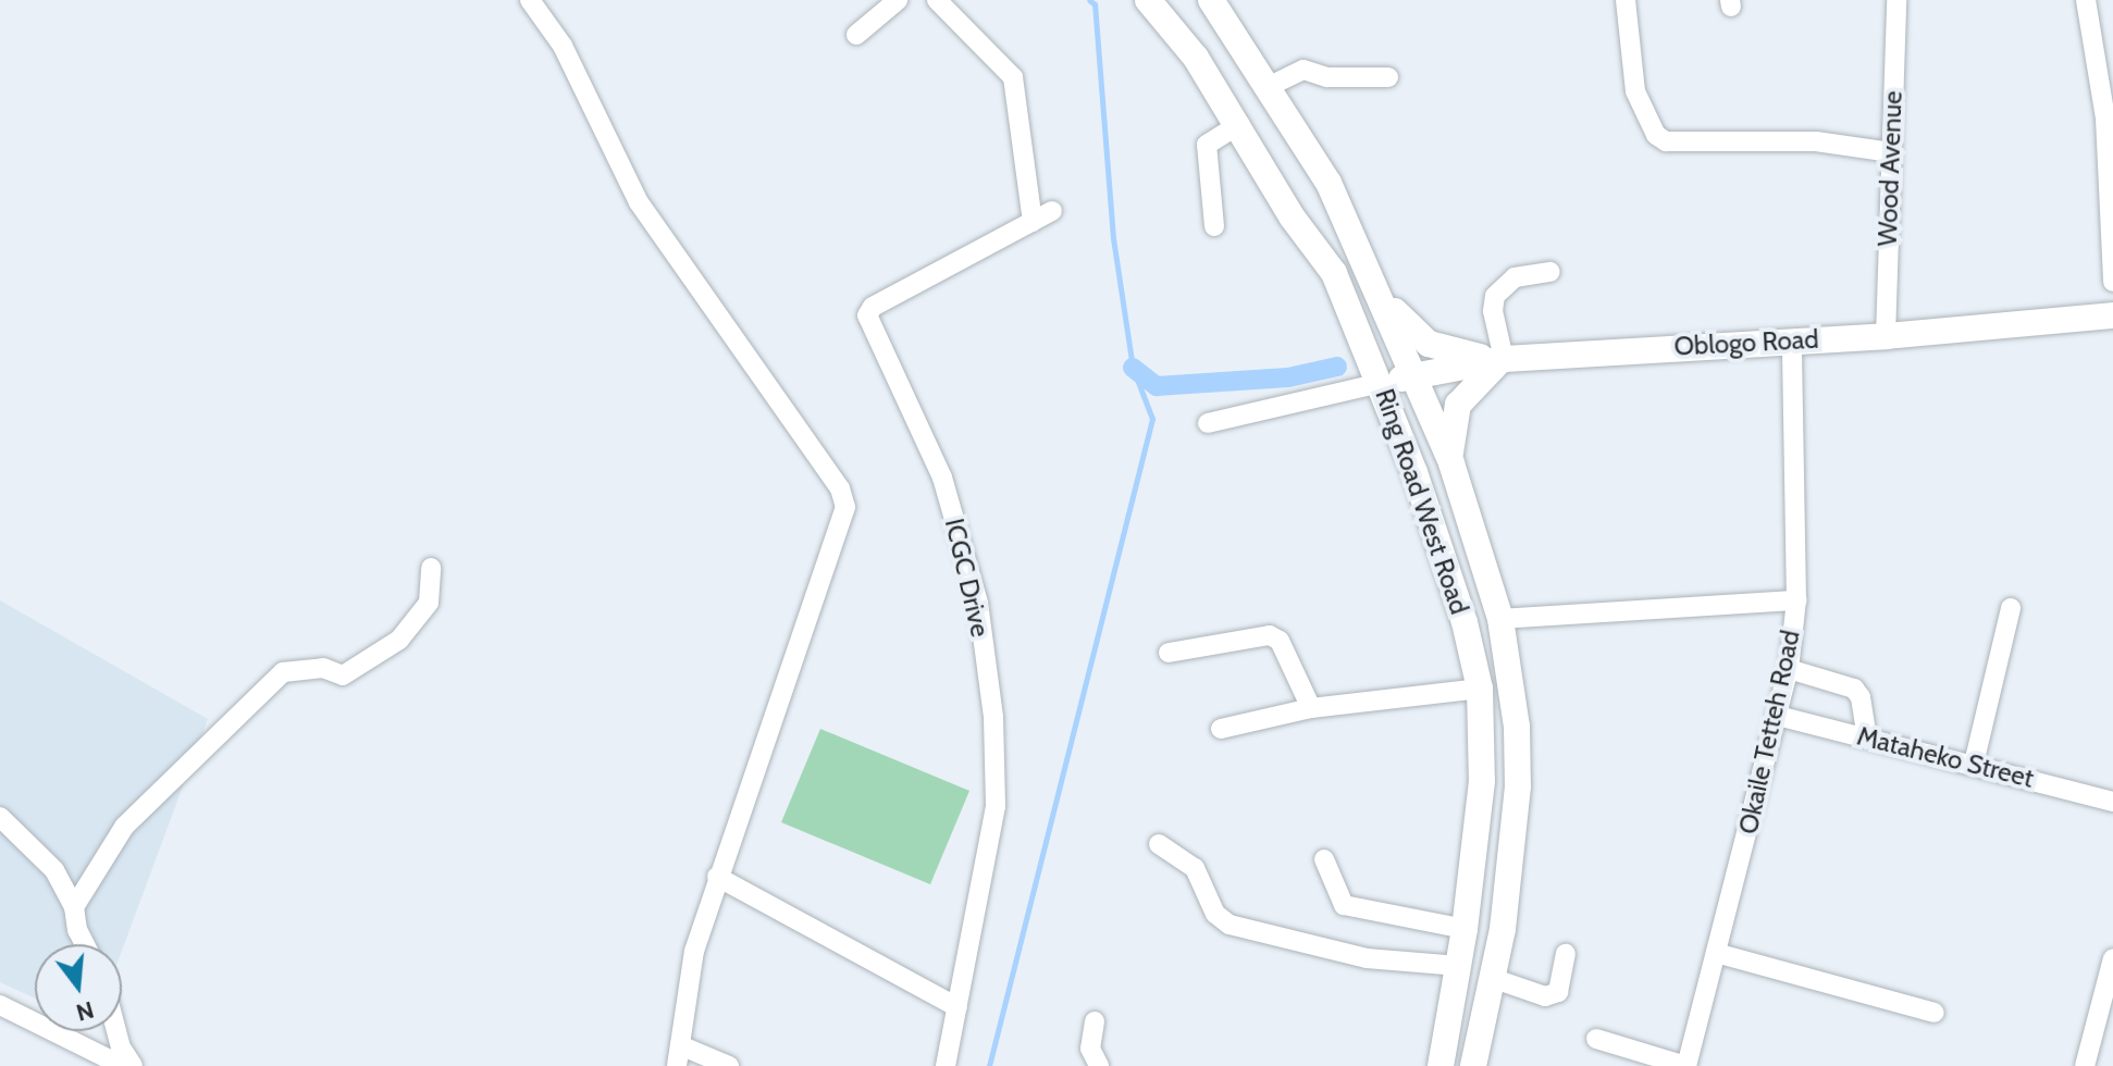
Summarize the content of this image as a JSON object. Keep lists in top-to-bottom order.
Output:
{
  "streets": {
    "main road": ["Oblogo Road", "Ring Road West Road"],
    "street": [
      "Wood Avenue",
      "ICGC Drive",
      "Okaile Tetteh Road",
      "Mataheko Street"
    ]
  },
  "crossings": [
    ["Wood Avenue", "Oblogo Road"],
    ["Oblogo Road", "Ring Road West Road"],
    ["Oblogo Road", "Okaile Tetteh Road"],
    ["Okaile Tetteh Road", "Mataheko Street"]
  ],
  "north": "bottom"
}
